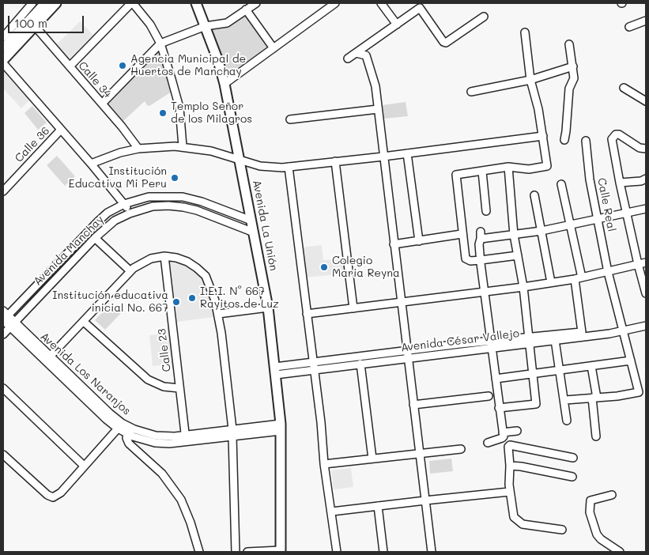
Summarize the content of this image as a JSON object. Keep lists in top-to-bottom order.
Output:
{
  "streets": {
    "main road": ["Avenida La Unión"],
    "street": [
      "Calle 34",
      "Calle 36",
      "Calle Real",
      "Avenida Manchay",
      "Avenida César Vallejo",
      "Calle 23",
      "Avenida Los Naranjos"
    ]
  },
  "crossings": [
    ["Calle Real", "Avenida César Vallejo"],
    ["Avenida La Unión", "Avenida Manchay"],
    ["Avenida La Unión", "Avenida César Vallejo"],
    ["Avenida La Unión", "Avenida Los Naranjos"],
    ["Avenida Manchay", "Avenida Los Naranjos"],
    ["Calle 23", "Avenida Los Naranjos"]
  ],
  "places": [
    "Agencia Municipal de Huertos de Manchay",
    "Templo Señor de los Milagros",
    "Institución Educativa Mi Peru",
    "Colegio Maria Reyna",
    "I.E.I. N° 667 Rayitos de Luz",
    "Institución educativa inicial No. 667"
  ],
  "scale_bar": "100 m"
}
